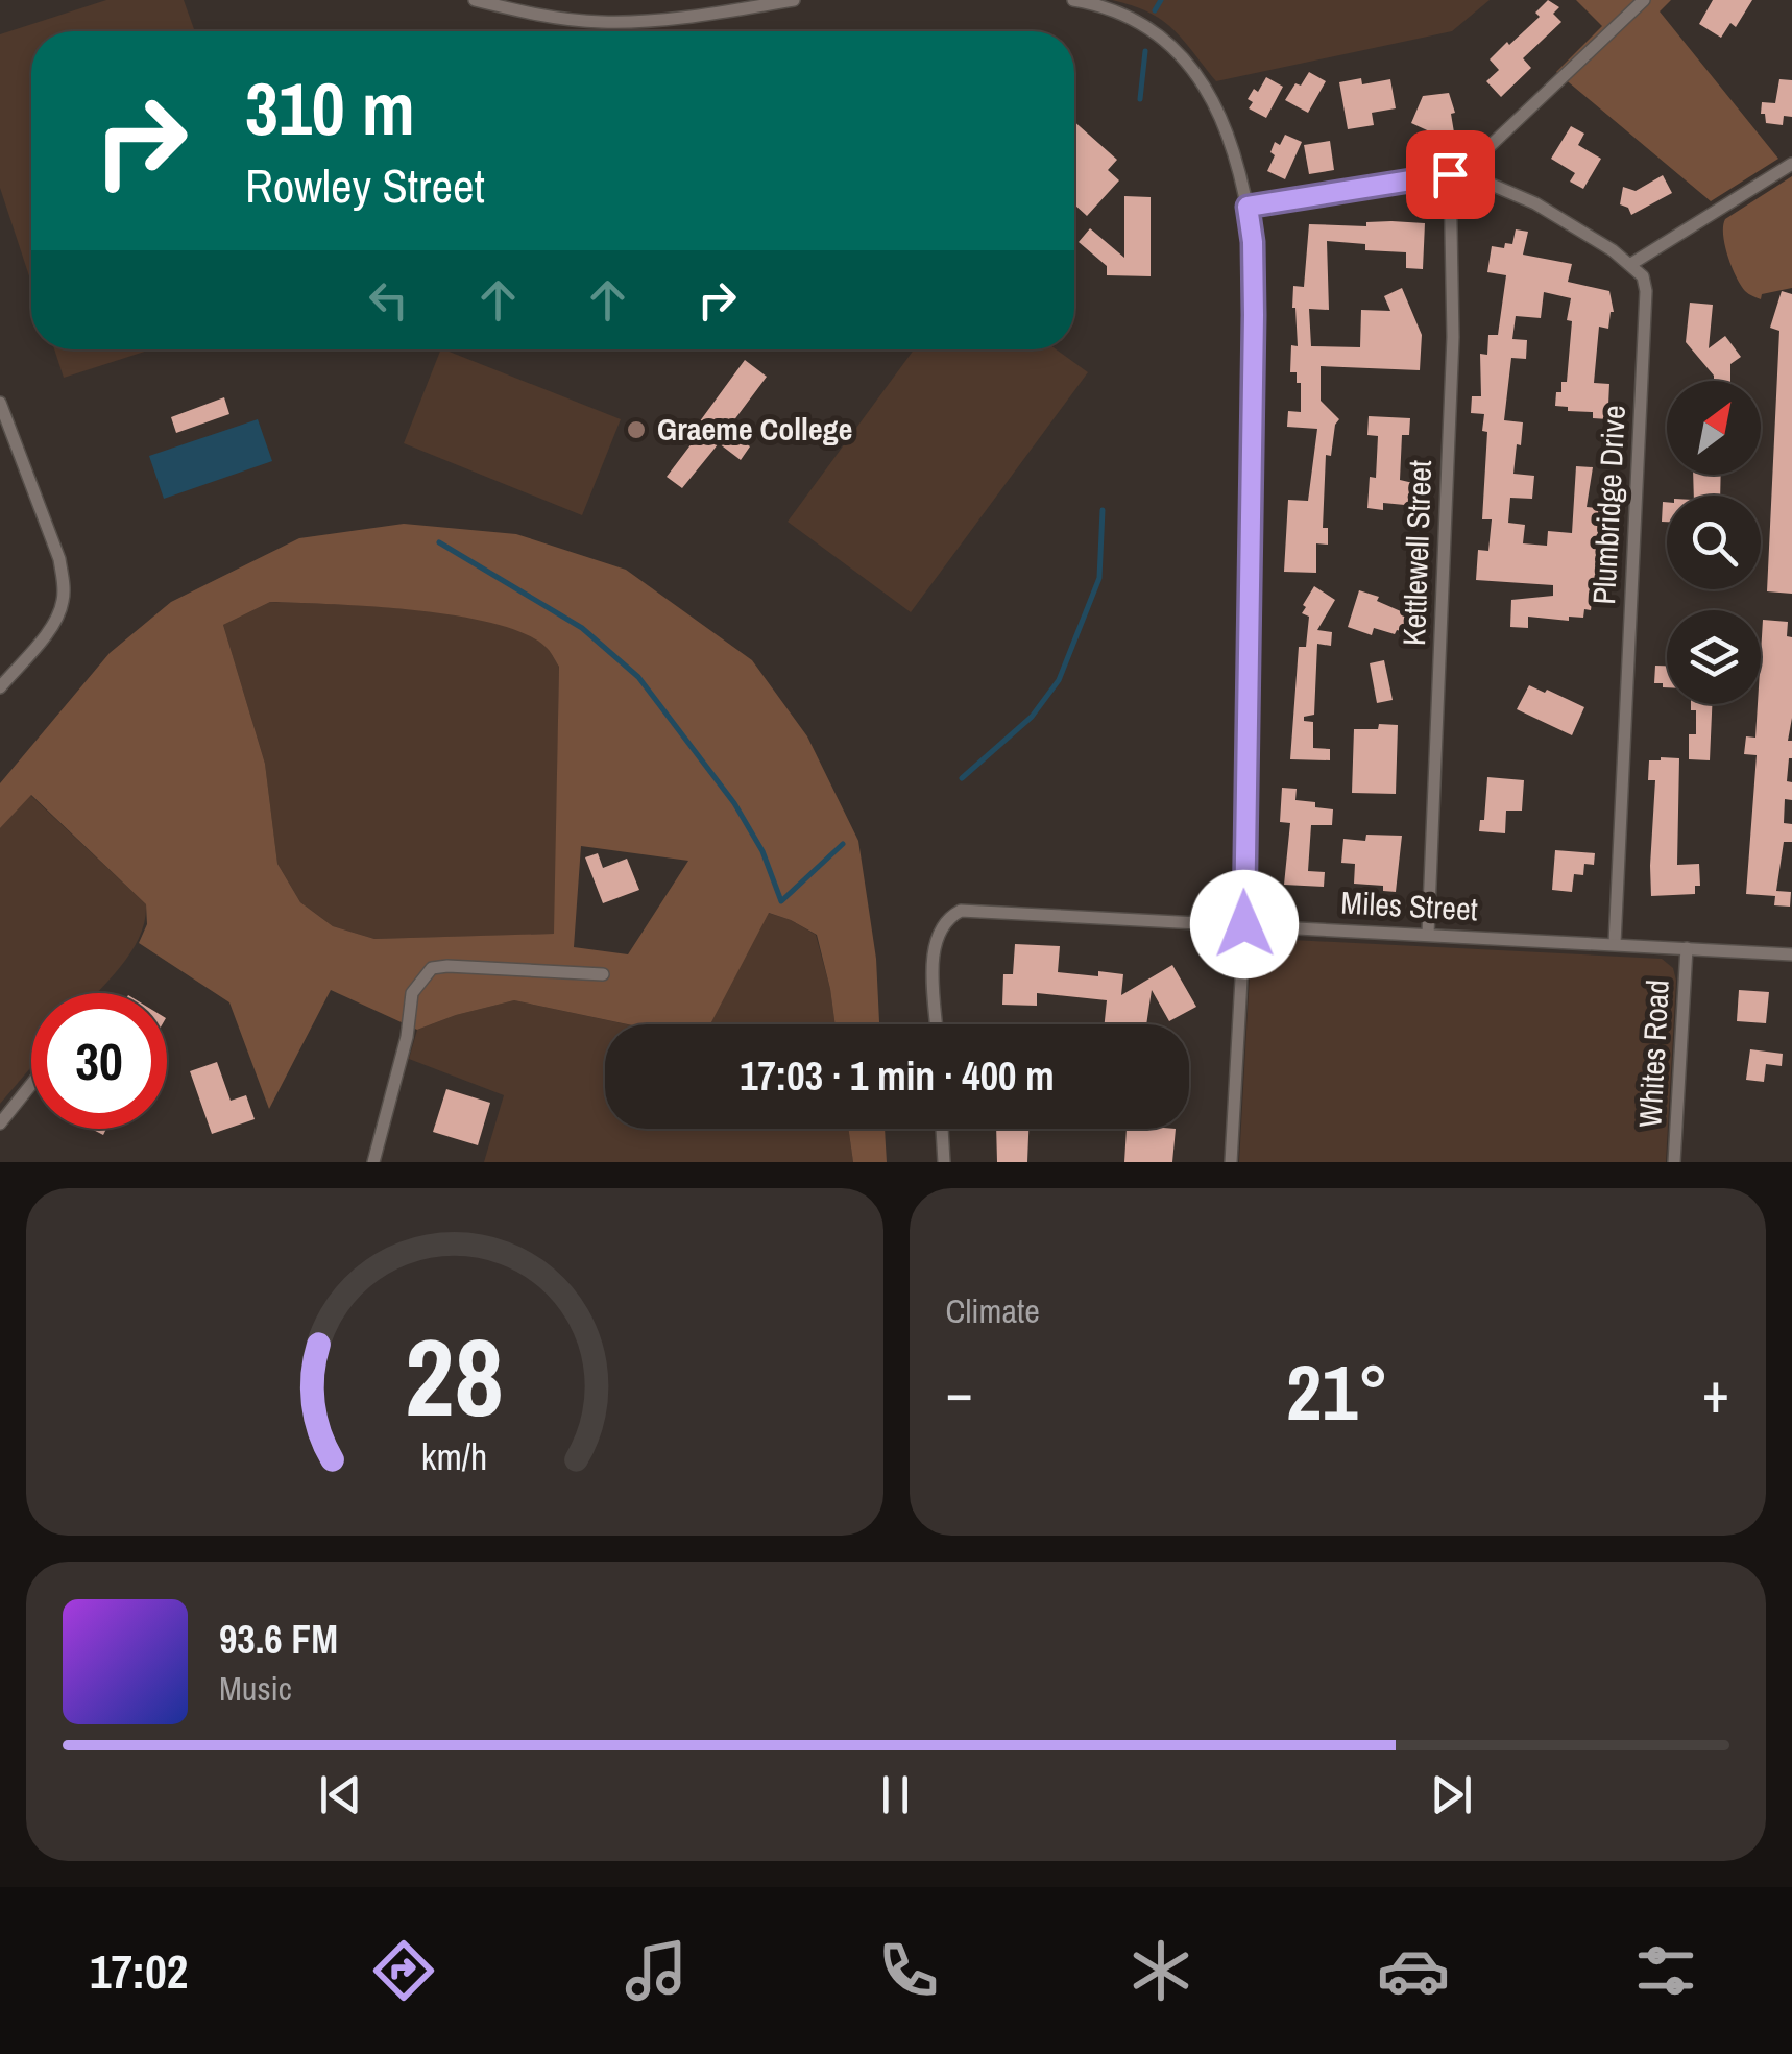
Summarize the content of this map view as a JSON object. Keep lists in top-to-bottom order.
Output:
{
  "streets": {
    "street": [
      "Plumbridge Drive",
      "Kettlewell Street",
      "Miles Street",
      "Whites Road"
    ]
  },
  "crossings": [
    ["Plumbridge Drive", "Miles Street"],
    ["Kettlewell Street", "Miles Street"],
    ["Miles Street", "Whites Road"]
  ],
  "places": ["Graeme College"],
  "north": "top right",
  "page": {
    "turn": ["310 m", "Rowley Street"],
    "limit": "30",
    "trip": "17:03 · 1 min · 400 m",
    "tile": "Climate",
    "heat": ["−", "21°", "+"],
    "song": ["93.6 FM", "Music"],
    "tabs": "17:02",
    "gauge": ["28", "km/h"]
  }
}
